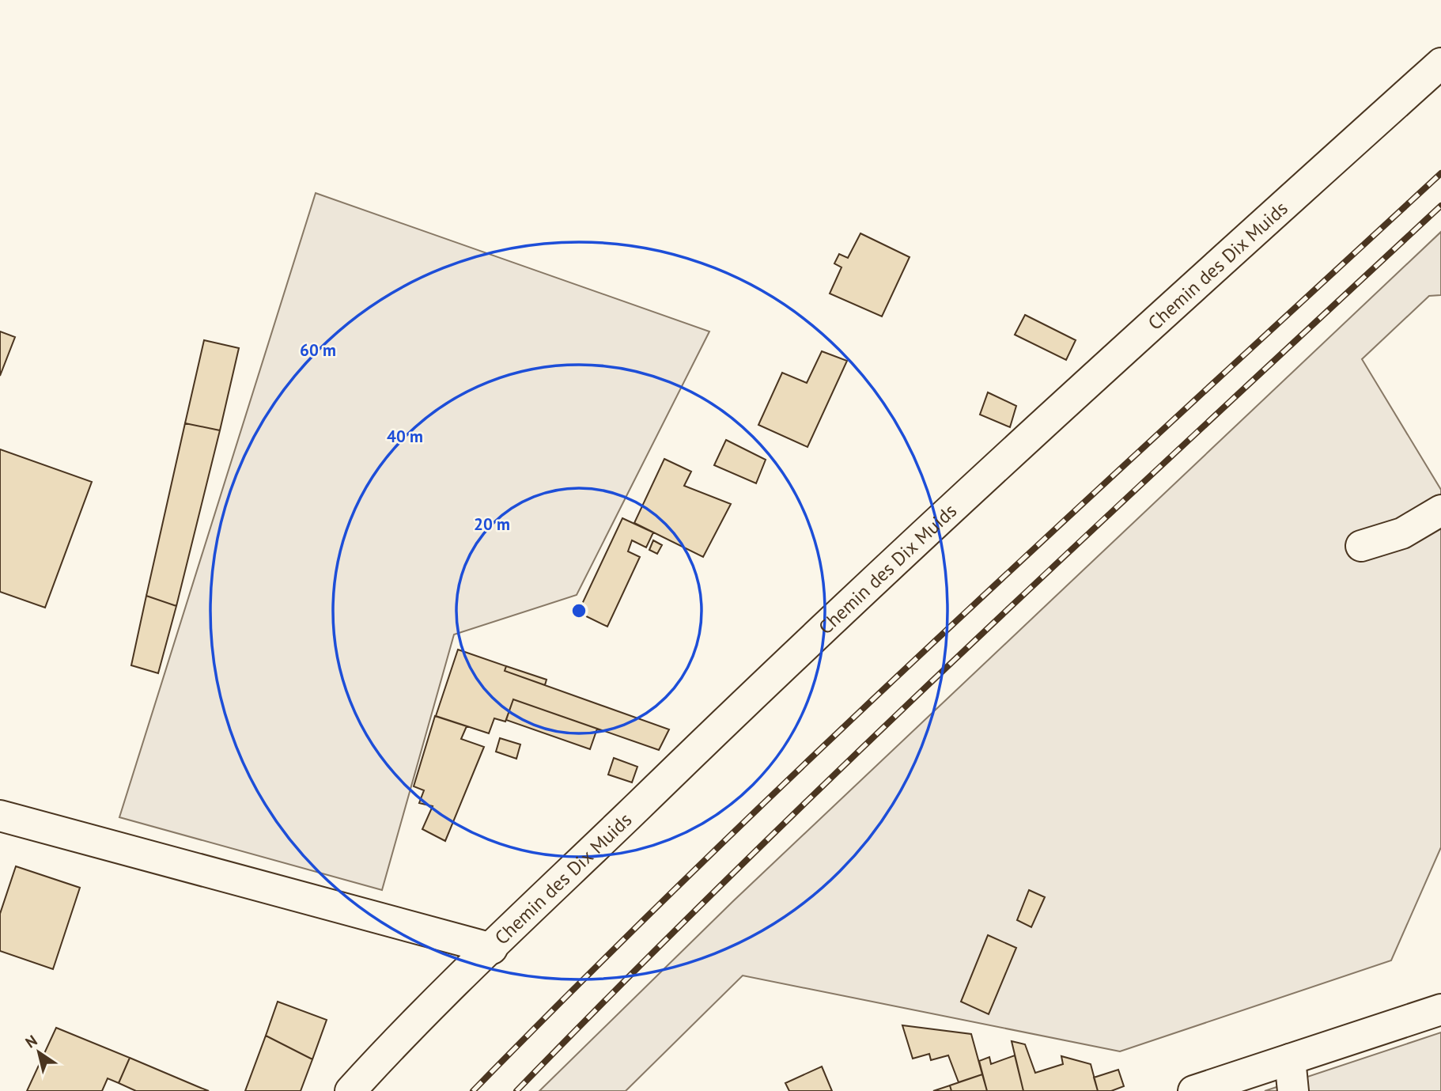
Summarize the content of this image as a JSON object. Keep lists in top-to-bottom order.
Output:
{
  "streets": {
    "street": ["Chemin des Dix Muids"]
  },
  "north": "top left",
  "rings": ["60 m", "40 m", "20 m"]
}
